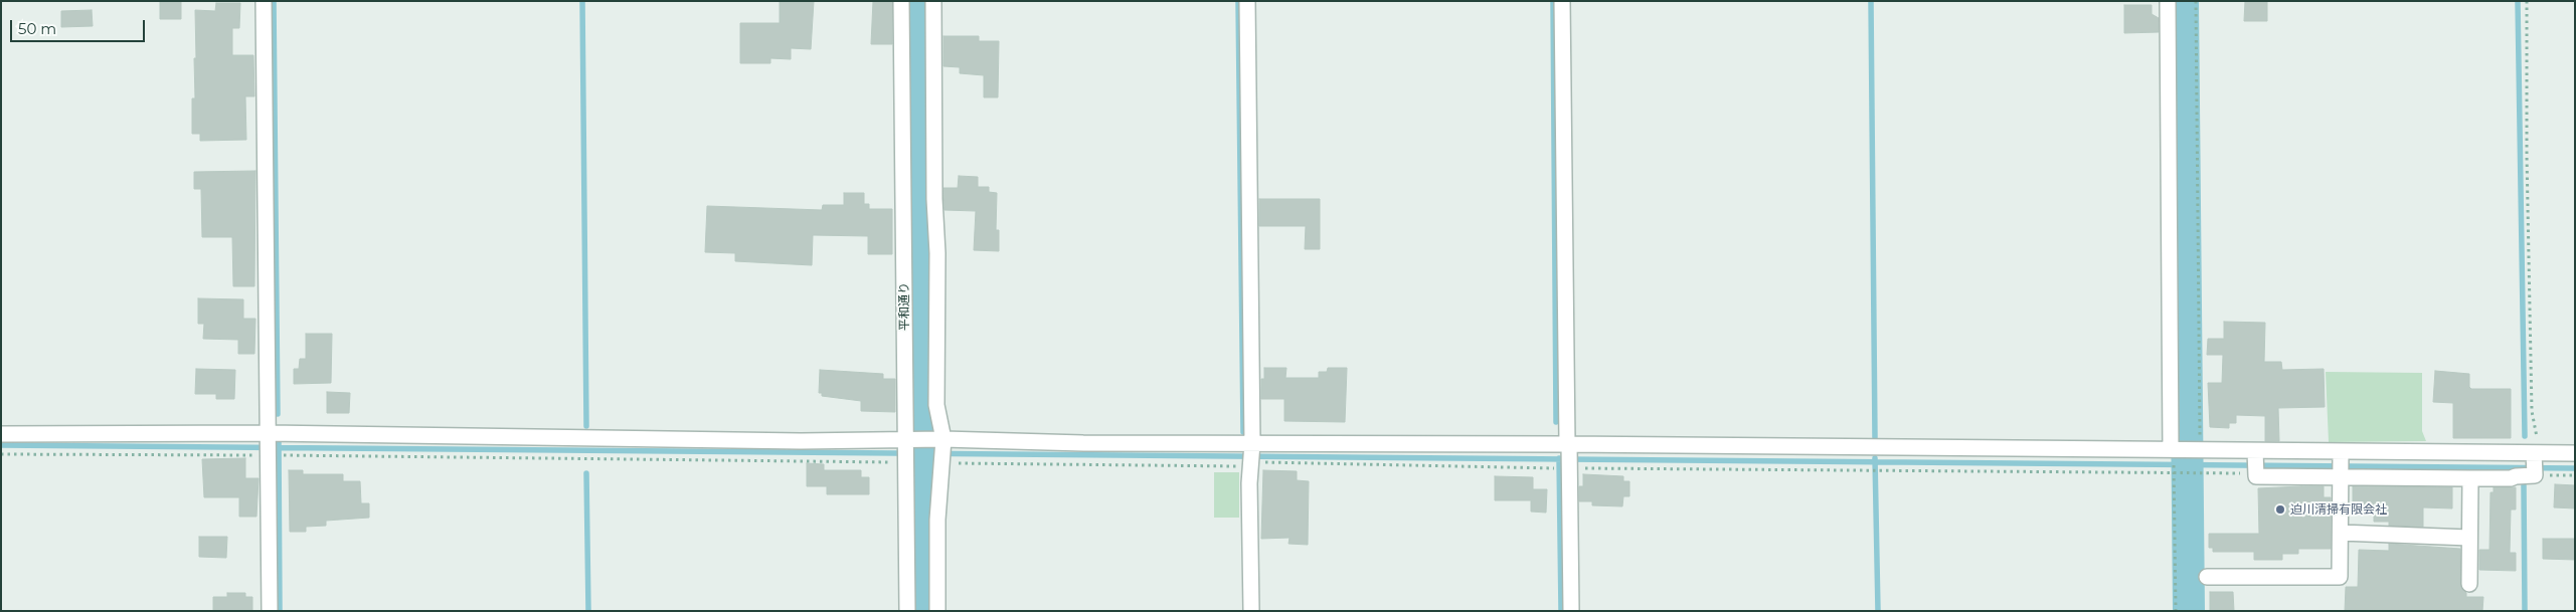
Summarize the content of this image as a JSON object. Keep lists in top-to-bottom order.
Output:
{
  "streets": {
    "street": ["平和通り"]
  },
  "places": ["迫川清掃有限会社"],
  "scale_bar": "50 m"
}
